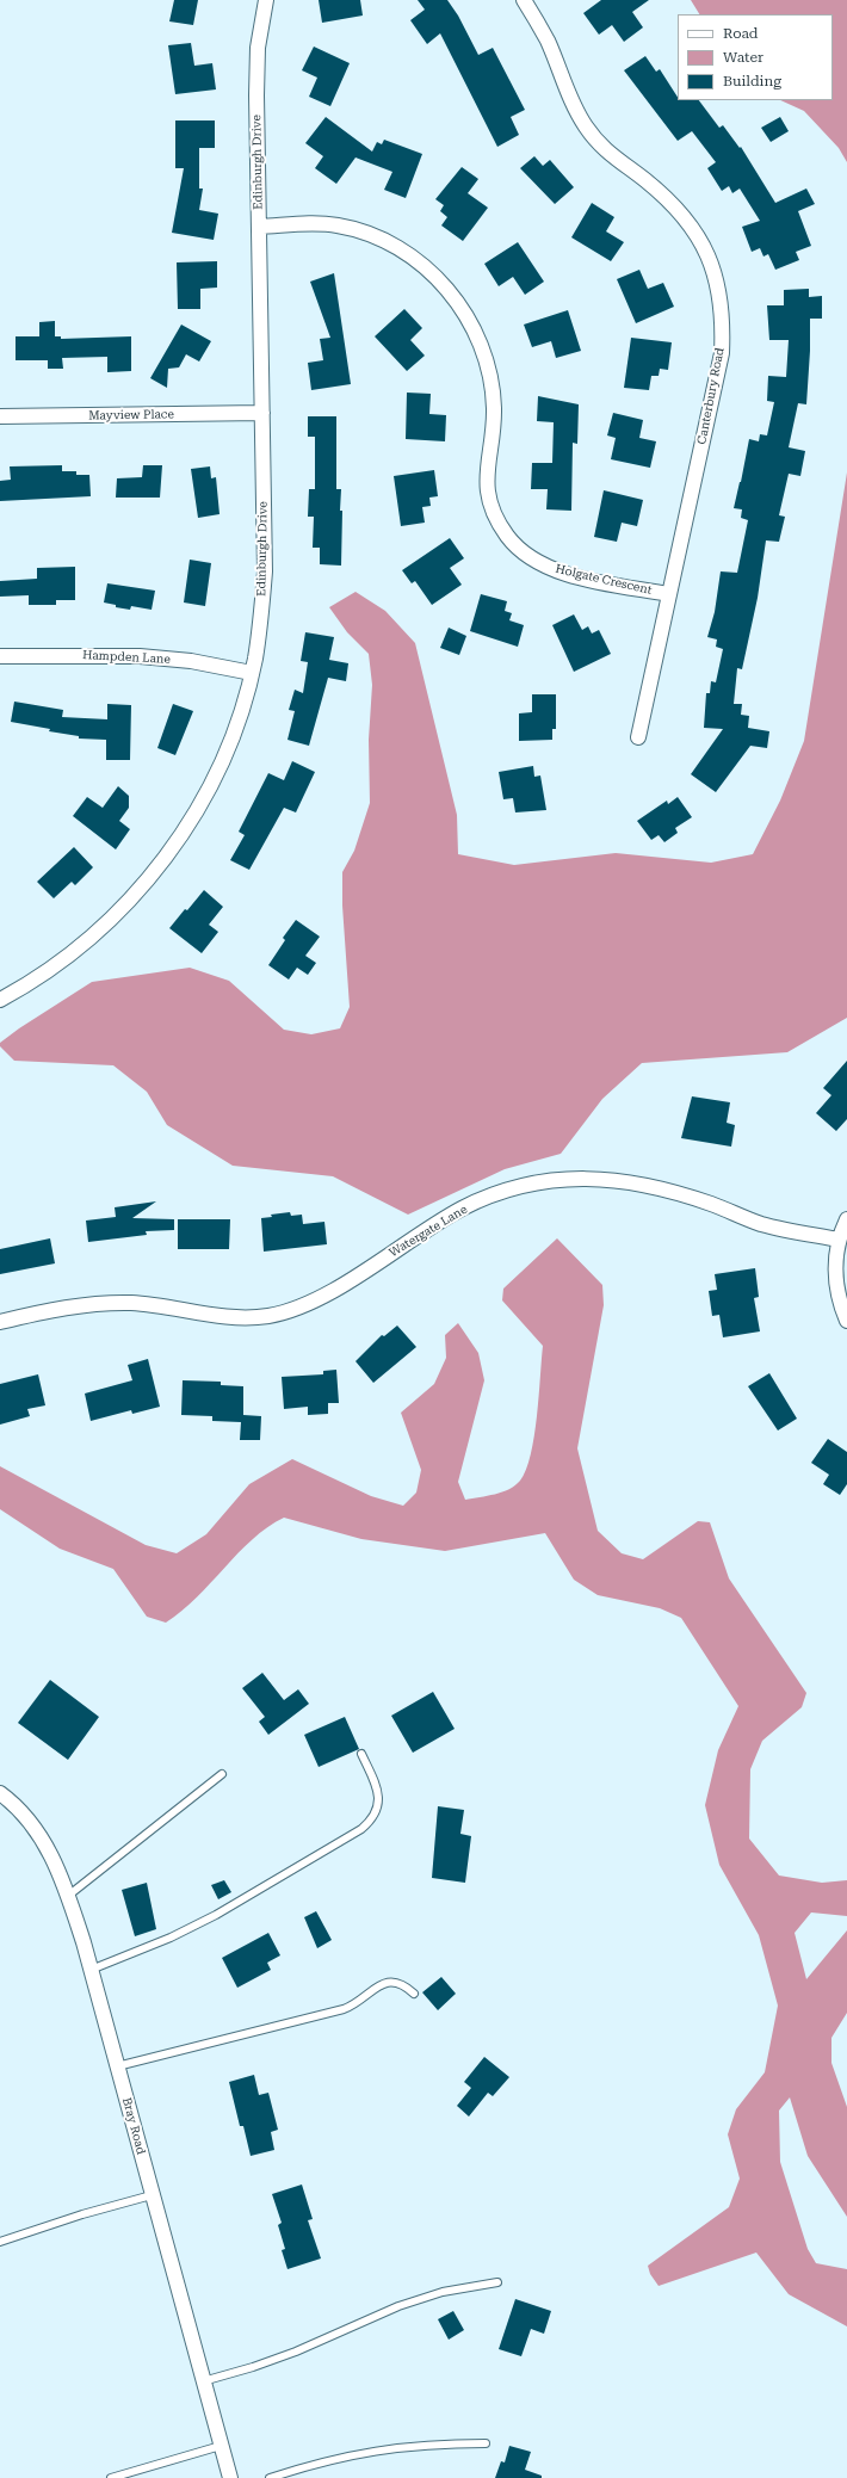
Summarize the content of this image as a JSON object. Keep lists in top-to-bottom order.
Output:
{
  "streets": {
    "street": [
      "Edinburgh Drive",
      "Canterbury Road",
      "Mayview Place",
      "Holgate Crescent",
      "Hampden Lane",
      "Watergate Lane",
      "Bray Road"
    ]
  },
  "crossings": [
    ["Edinburgh Drive", "Mayview Place"],
    ["Edinburgh Drive", "Holgate Crescent"],
    ["Edinburgh Drive", "Hampden Lane"],
    ["Canterbury Road", "Holgate Crescent"]
  ],
  "legend": ["Road", "Water", "Building"]
}
